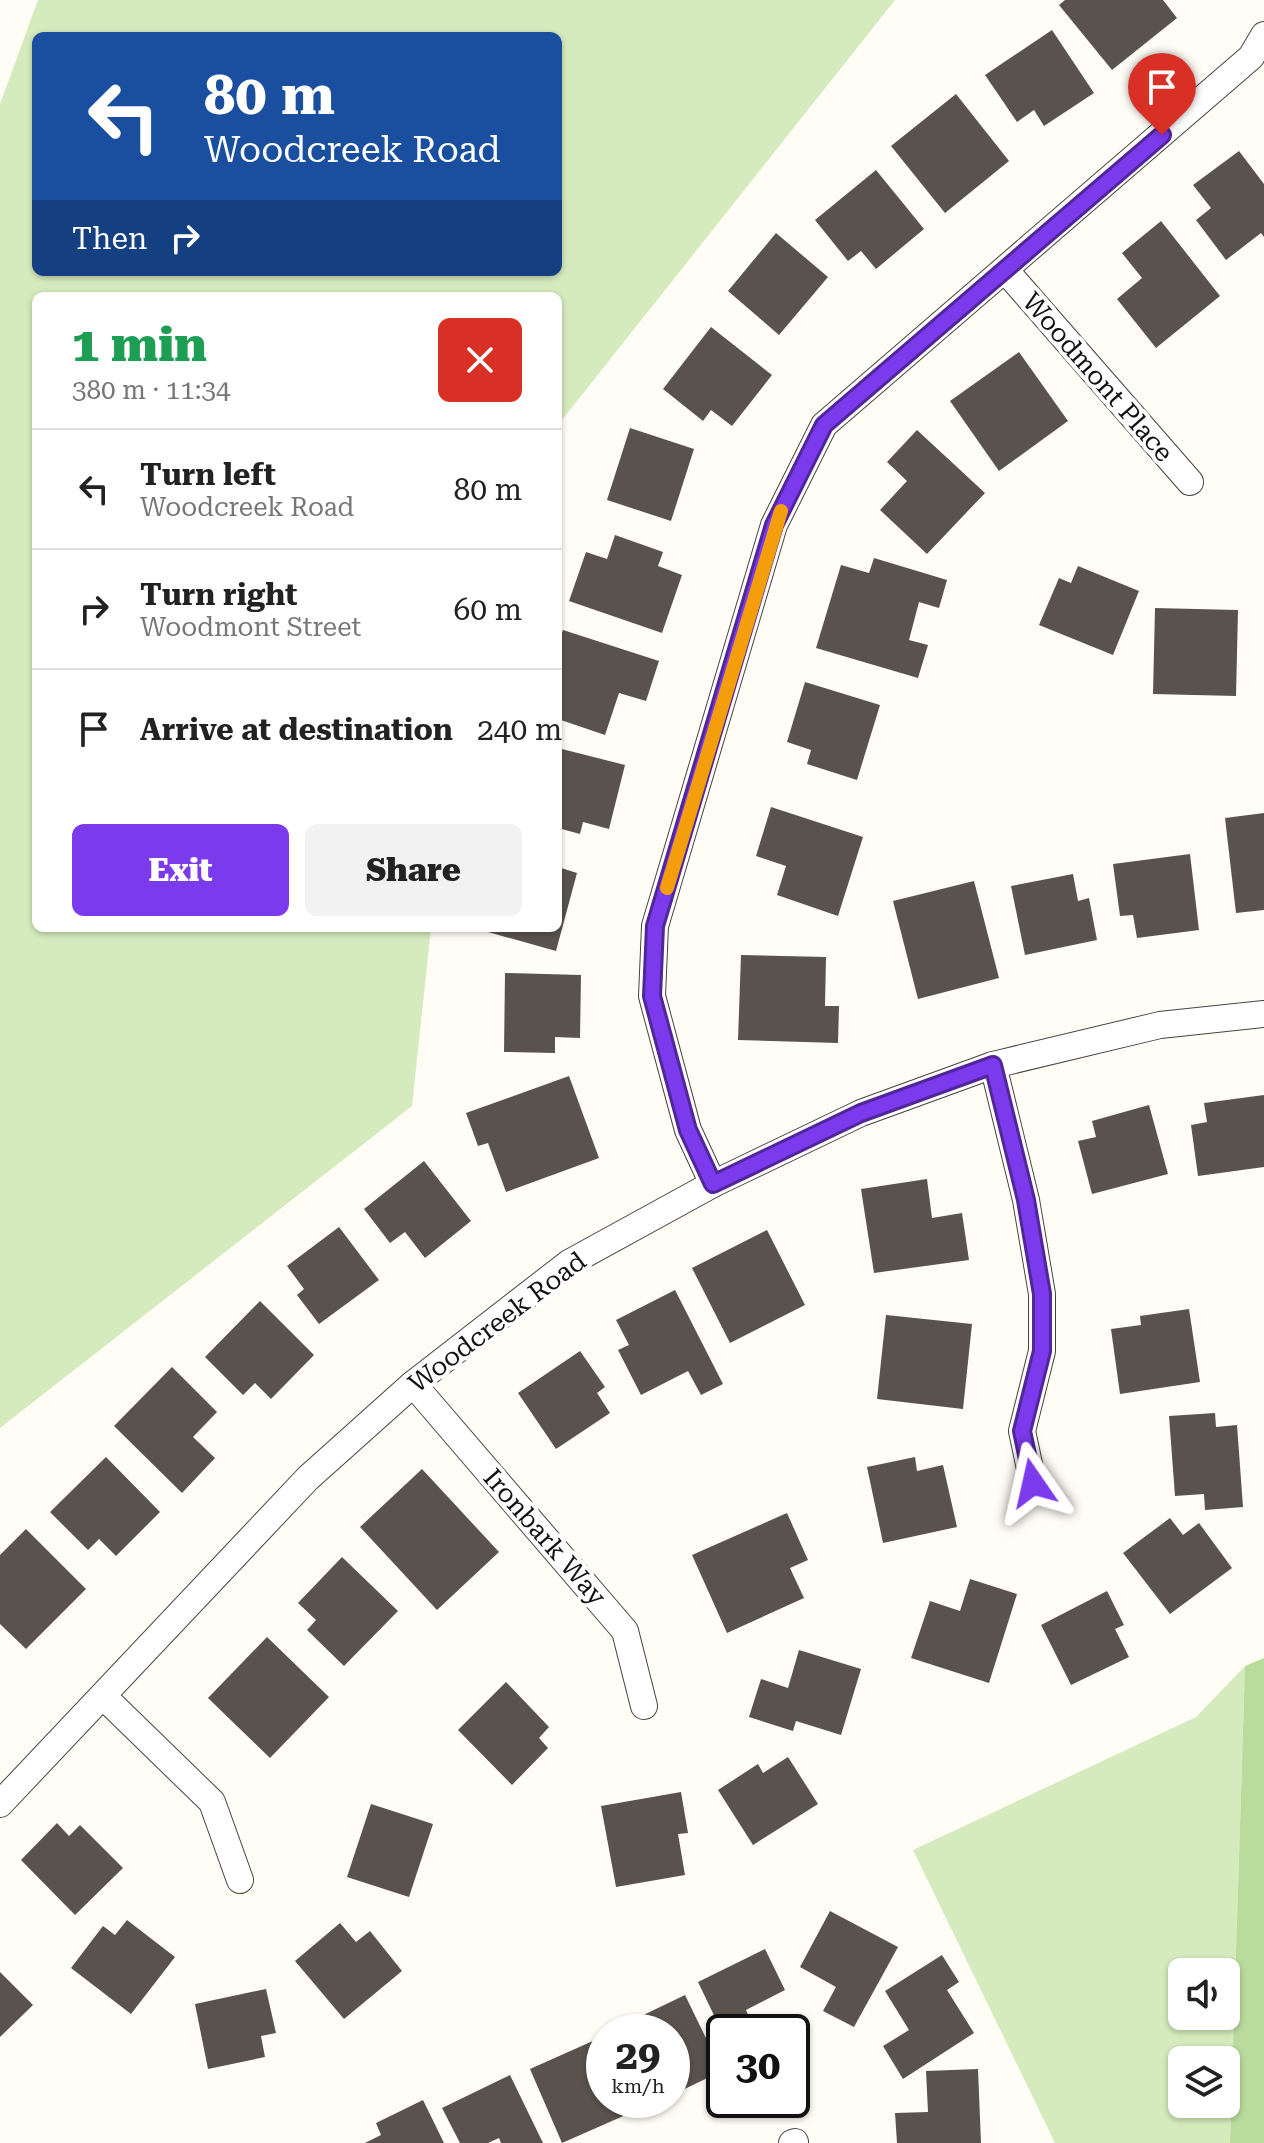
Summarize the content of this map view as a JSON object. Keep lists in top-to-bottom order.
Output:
{
  "streets": {
    "street": ["Woodmont Place", "Woodcreek Road", "Ironbark Way"]
  },
  "crossings": [
    ["Woodcreek Road", "Ironbark Way"]
  ],
  "page": {
    "turn": ["80 m", "Woodcreek Road"],
    "then": "Then",
    "heading": ["1 min", "380 m · 11:34"],
    "list": [
      {
        "name": "Turn left",
        "note": "Woodcreek Road",
        "value": "80 m"
      },
      {
        "name": "Turn right",
        "note": "Woodmont Street",
        "value": "60 m"
      },
      {
        "name": "Arrive at destination",
        "value": "240 m"
      }
    ],
    "buttons": ["Exit", "Share"],
    "speed": "29 km/h",
    "limit": "30"
  }
}
